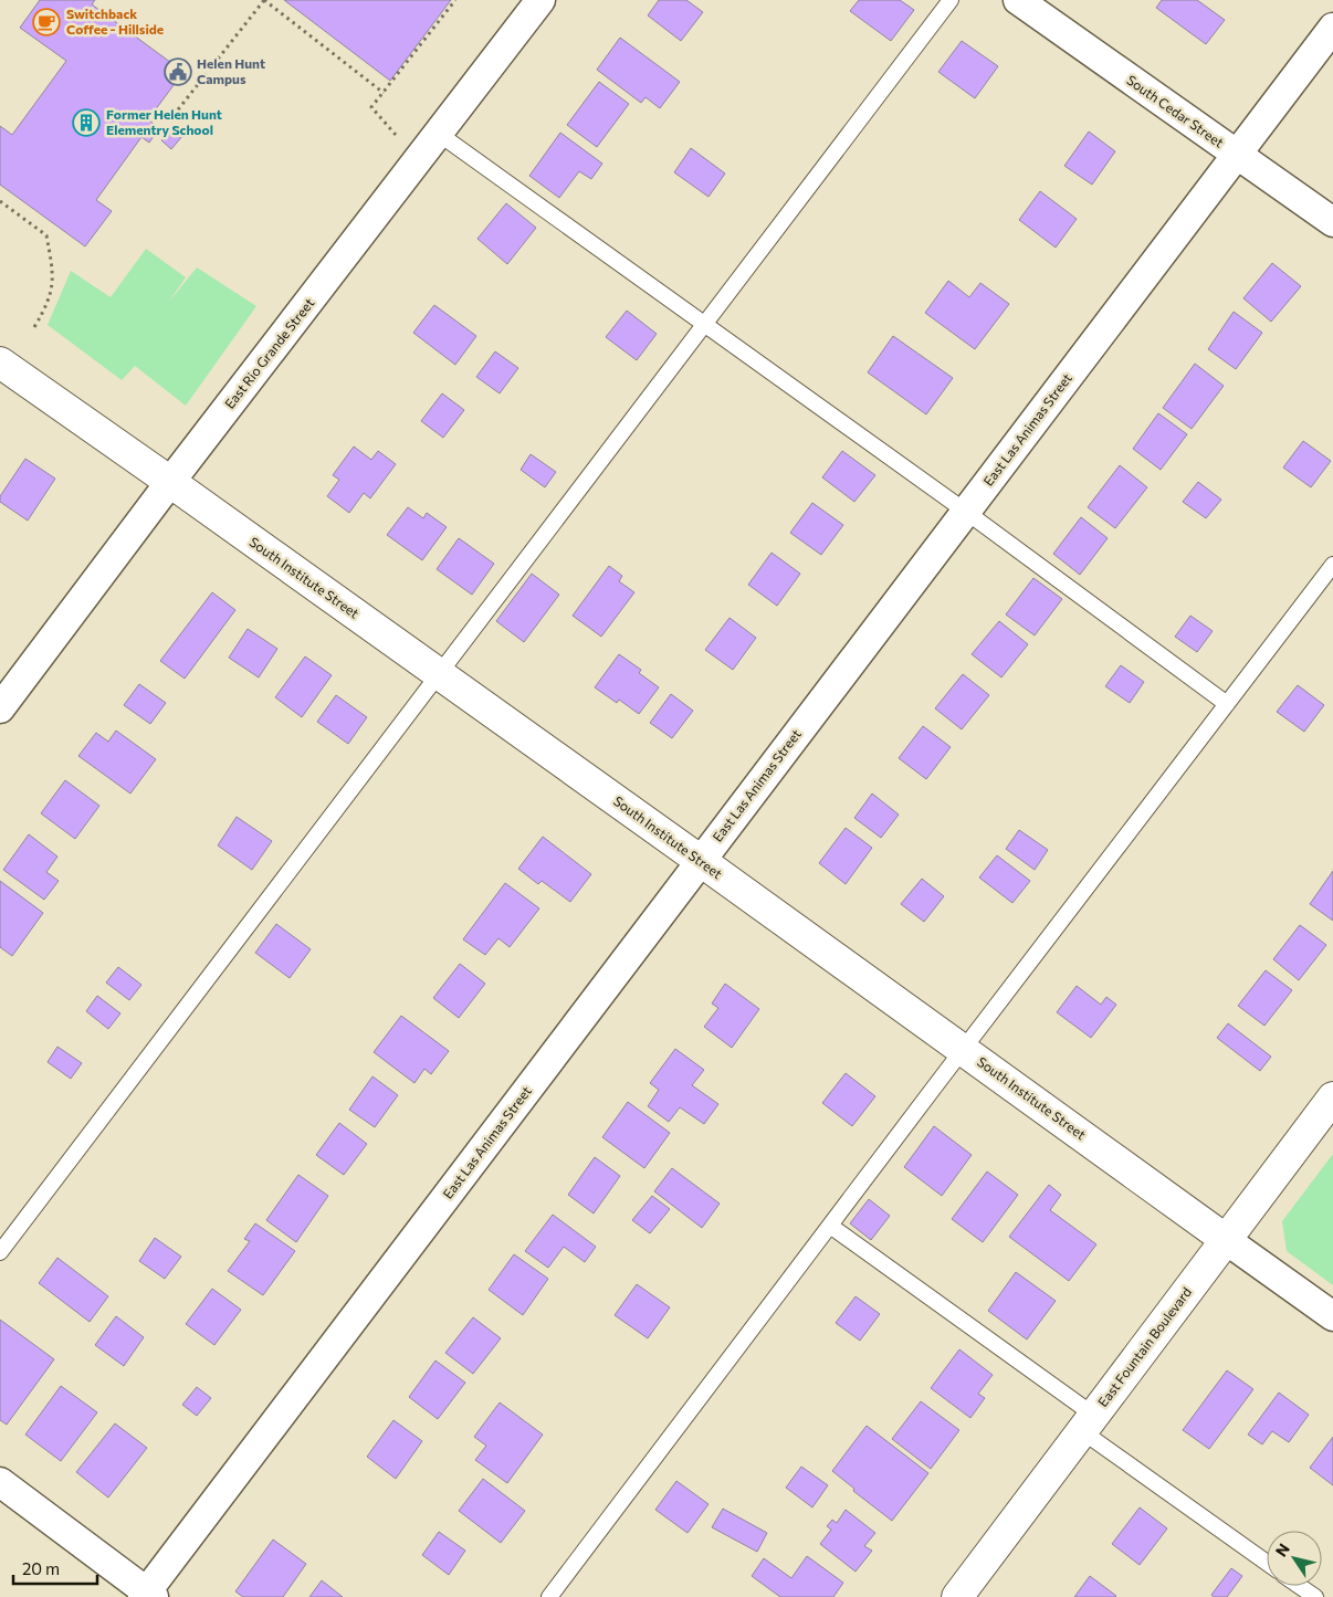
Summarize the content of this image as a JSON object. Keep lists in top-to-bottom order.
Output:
{
  "streets": {
    "street": [
      "South Cedar Street",
      "East Rio Grande Street",
      "East Las Animas Street",
      "South Institute Street",
      "East Fountain Boulevard"
    ]
  },
  "crossings": [
    ["South Cedar Street", "East Las Animas Street"],
    ["East Rio Grande Street", "South Institute Street"],
    ["East Las Animas Street", "South Institute Street"],
    ["South Institute Street", "East Fountain Boulevard"]
  ],
  "places": {
    "cafe": ["Switchback Coffee - Hillside"],
    "public building": ["Helen Hunt Campus"],
    "building": ["Former Helen Hunt Elementry School"]
  },
  "scale_bar": "20 m",
  "north": "top left"
}
